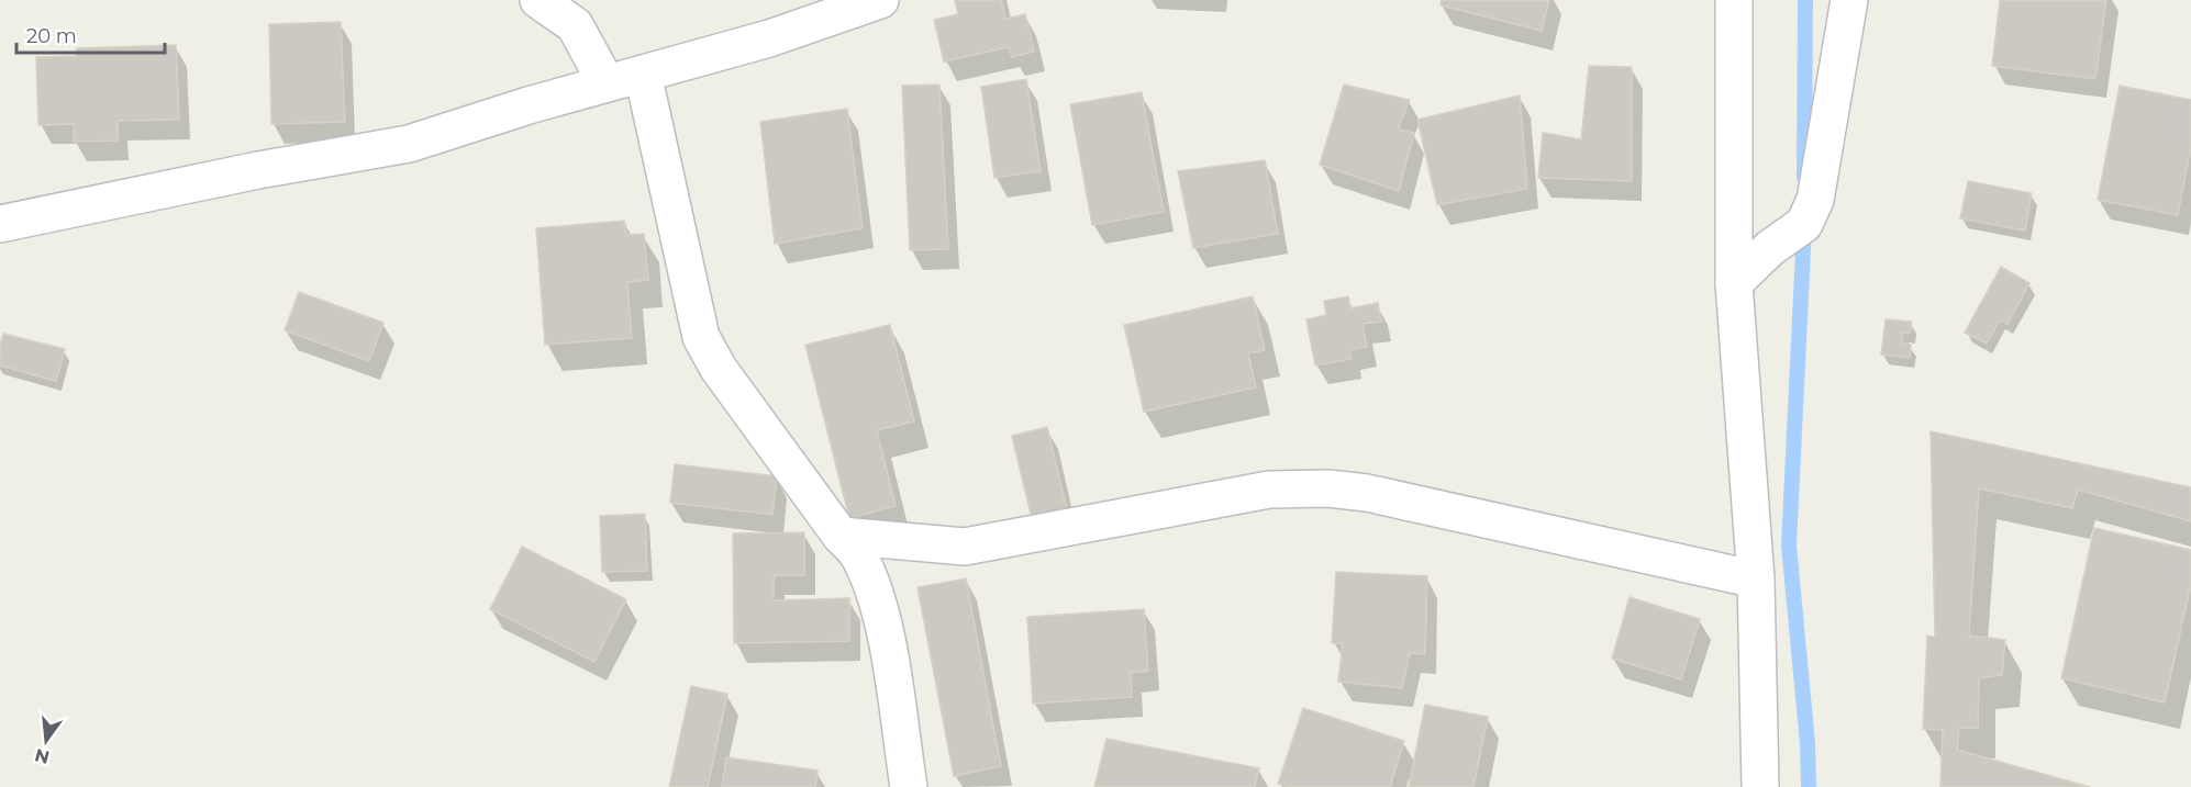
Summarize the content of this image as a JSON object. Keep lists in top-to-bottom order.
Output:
{
  "scale_bar": "20 m",
  "north": "bottom"
}
